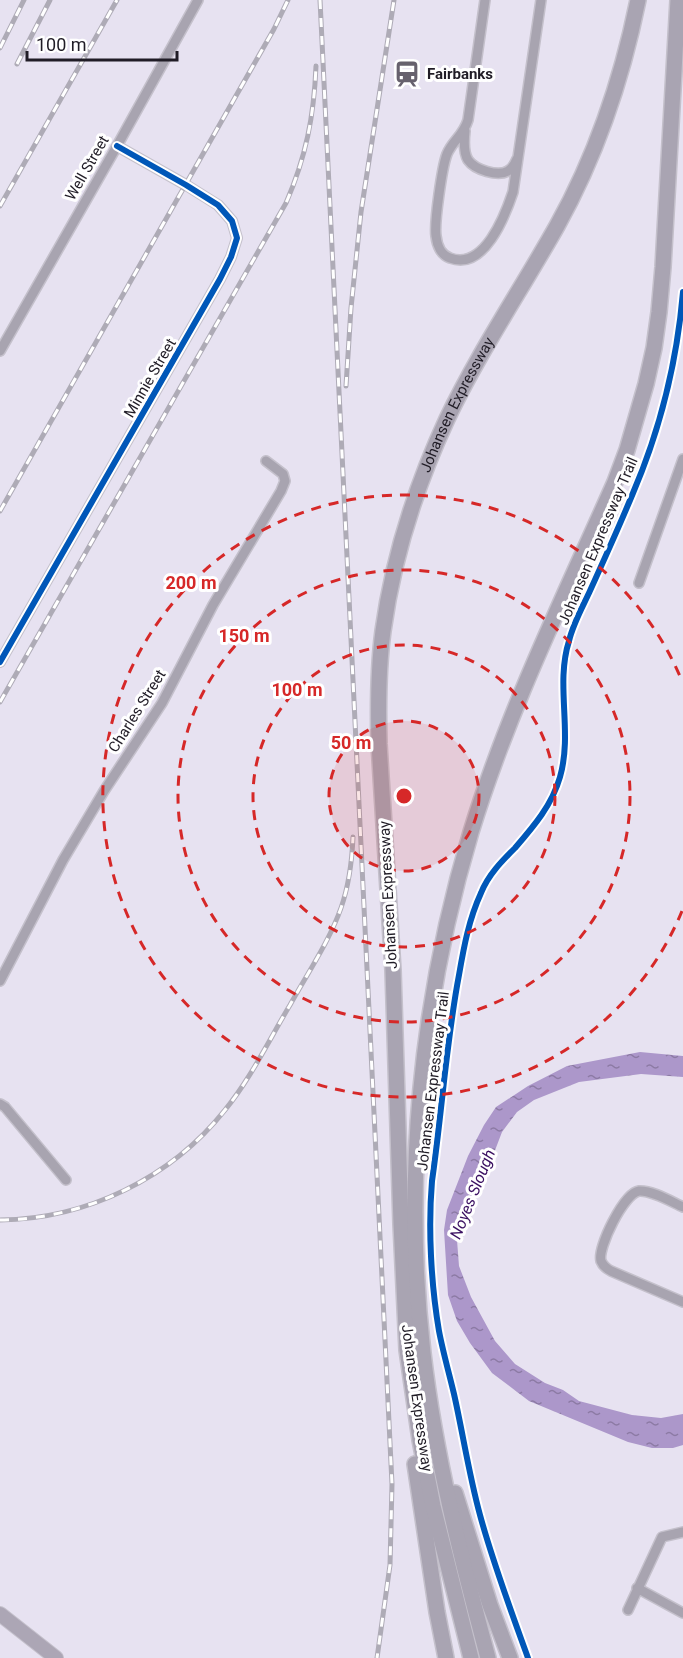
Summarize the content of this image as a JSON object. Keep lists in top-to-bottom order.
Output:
{
  "streets": {
    "highway": ["Johansen Expressway"],
    "street": ["Well Street", "Minnie Street", "Charles Street"],
    "cycle path": ["Johansen Expressway Trail"]
  },
  "crossings": [
    ["Well Street", "Minnie Street"]
  ],
  "water": ["Noyes Slough"],
  "places": {
    "station": ["Fairbanks"]
  },
  "scale_bar": "100 m",
  "rings": [
    "200 m",
    "150 m",
    "100 m",
    "50 m"
  ]
}
